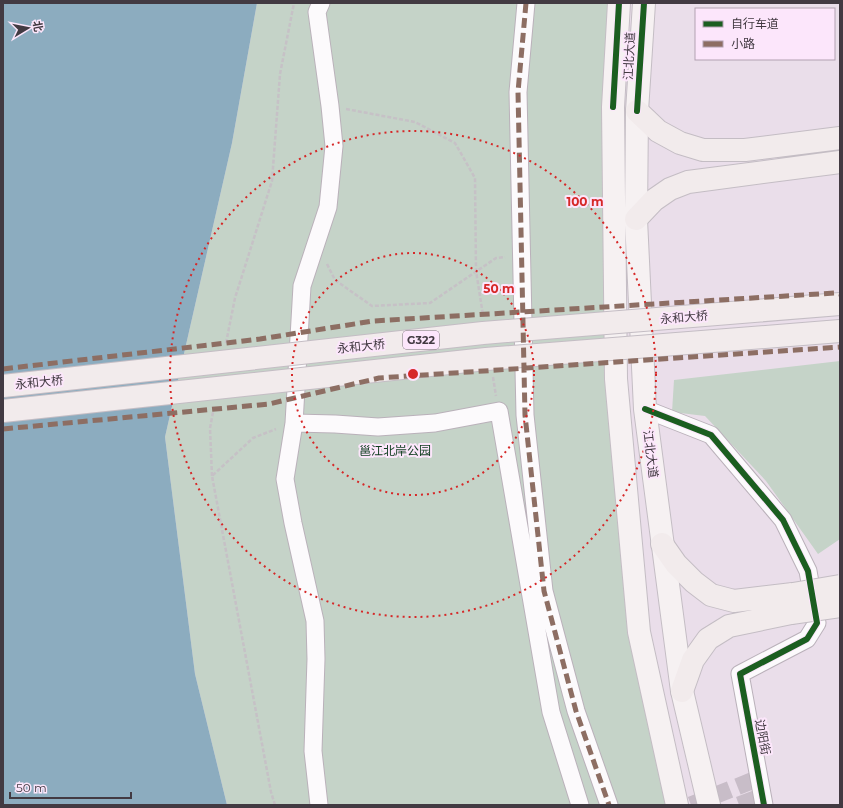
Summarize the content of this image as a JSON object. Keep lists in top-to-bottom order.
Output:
{
  "streets": {
    "highway": ["永和大桥", "G322"],
    "main road": ["江北大道"],
    "street": ["边阳街"]
  },
  "crossings": [
    ["江北大道", "边阳街"]
  ],
  "parks": ["邕江北岸公园"],
  "legend": ["自行车道", "小路"],
  "scale_bar": "50 m",
  "north": "right",
  "rings": ["100 m", "50 m"]
}
